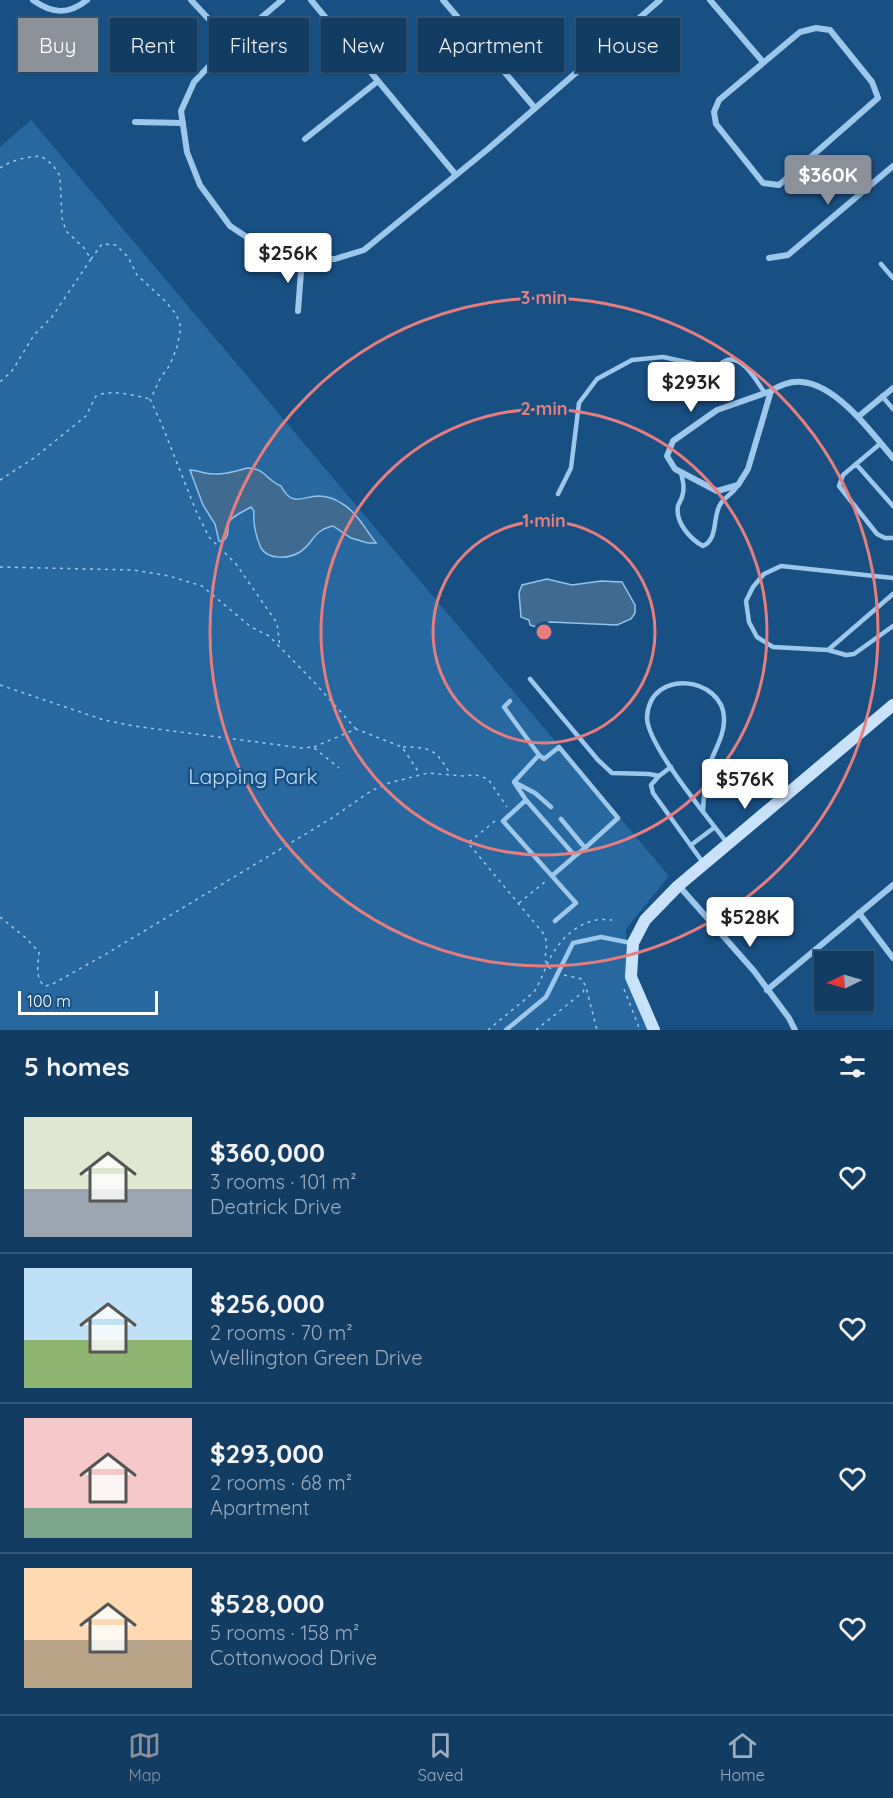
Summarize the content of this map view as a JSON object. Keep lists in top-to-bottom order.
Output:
{
  "parks": ["Lapping Park"],
  "scale_bar": "100 m",
  "north": "left",
  "page": {
    "chip": [
      "Buy",
      "Rent",
      "Filters",
      "New",
      "Apartment",
      "House"
    ],
    "price": [
      "$360K",
      "$256K",
      "$293K",
      "$576K",
      "$528K"
    ],
    "scale": "100 m",
    "heading": "5 homes",
    "list": [
      {
        "name": "$360,000",
        "note": "3 rooms · 101 m² · Deatrick Drive"
      },
      {
        "name": "$256,000",
        "note": "2 rooms · 70 m² · Wellington Green Drive"
      },
      {
        "name": "$293,000",
        "note": "2 rooms · 68 m² · Apartment"
      },
      {
        "name": "$528,000",
        "note": "5 rooms · 158 m² · Cottonwood Drive"
      }
    ],
    "tabs": ["Map", "Saved", "Home"]
  },
  "rings": ["3 min", "2 min", "1 min"]
}
